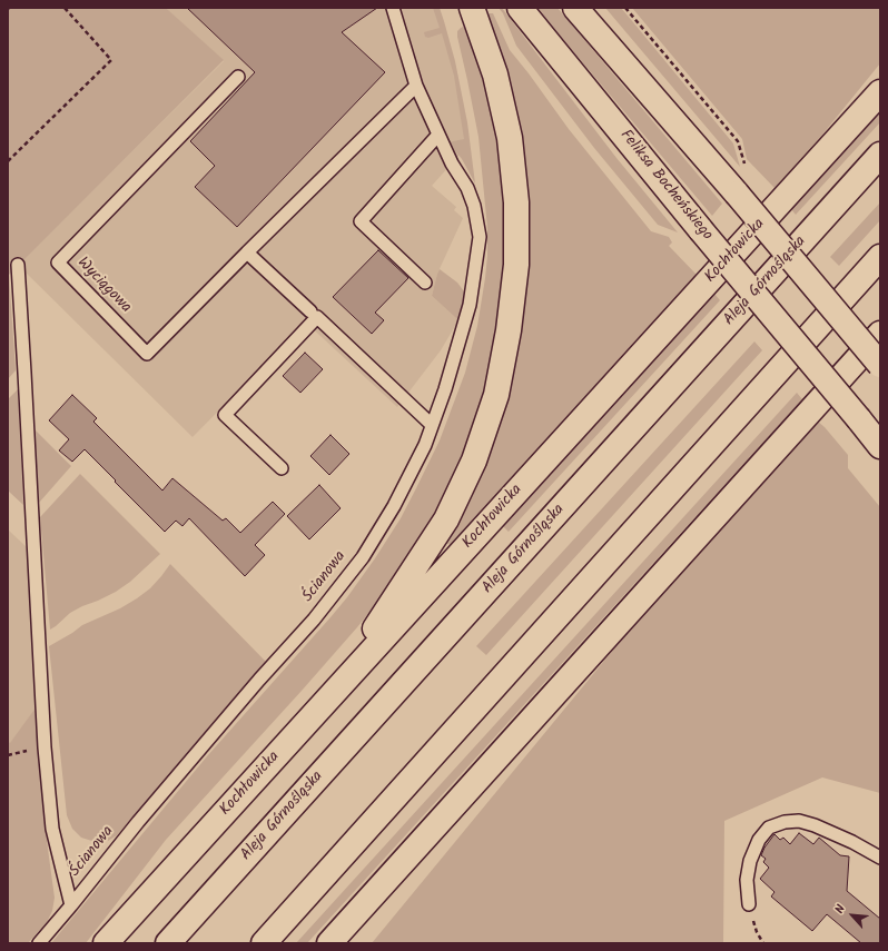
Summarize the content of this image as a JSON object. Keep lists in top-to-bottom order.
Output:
{
  "streets": {
    "main road": ["Feliksa Bocheńskiego", "Kochłowicka", "Aleja Górnośląska"],
    "lane": ["Wyciągowa", "Ścianowa"]
  },
  "north": "top left"
}
